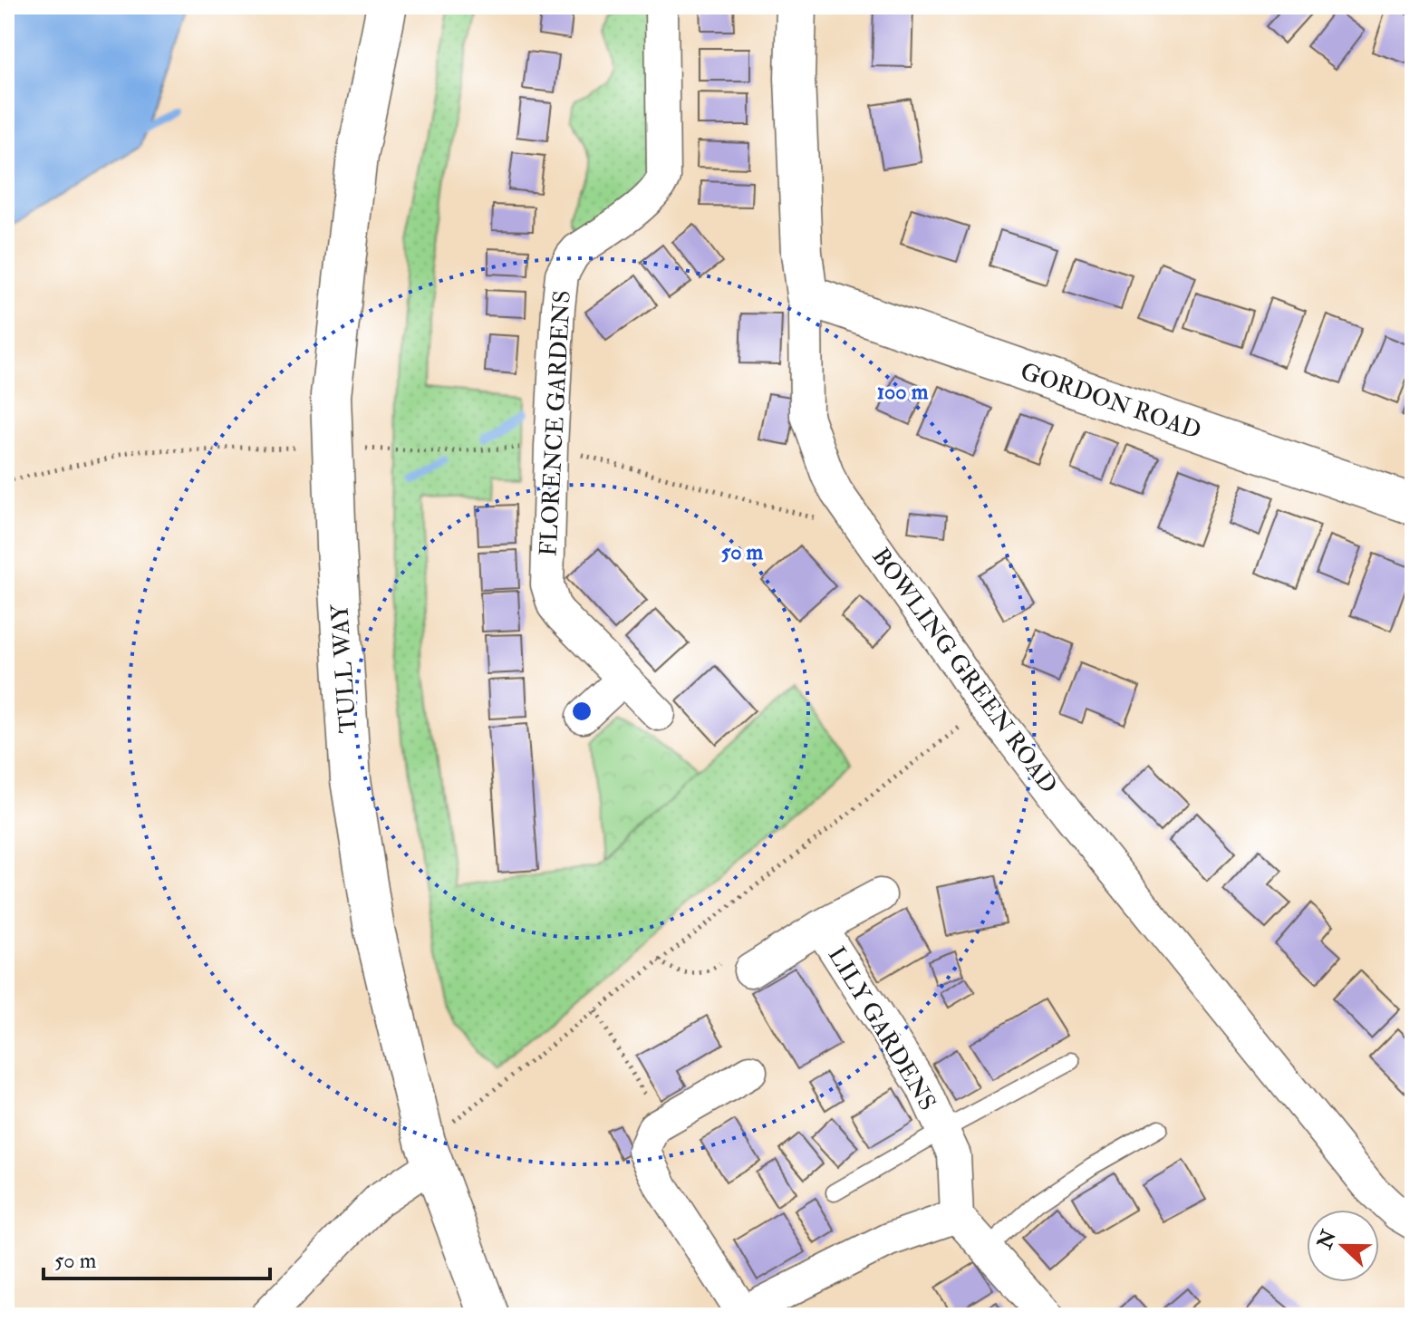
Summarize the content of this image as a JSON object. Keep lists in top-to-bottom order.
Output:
{
  "streets": {
    "street": [
      "GORDON ROAD",
      "FLORENCE GARDENS",
      "TULL WAY",
      "BOWLING GREEN ROAD",
      "LILY GARDENS"
    ]
  },
  "crossings": [
    ["GORDON ROAD", "BOWLING GREEN ROAD"]
  ],
  "scale_bar": "50 m",
  "north": "left",
  "rings": ["100 m", "50 m"]
}
